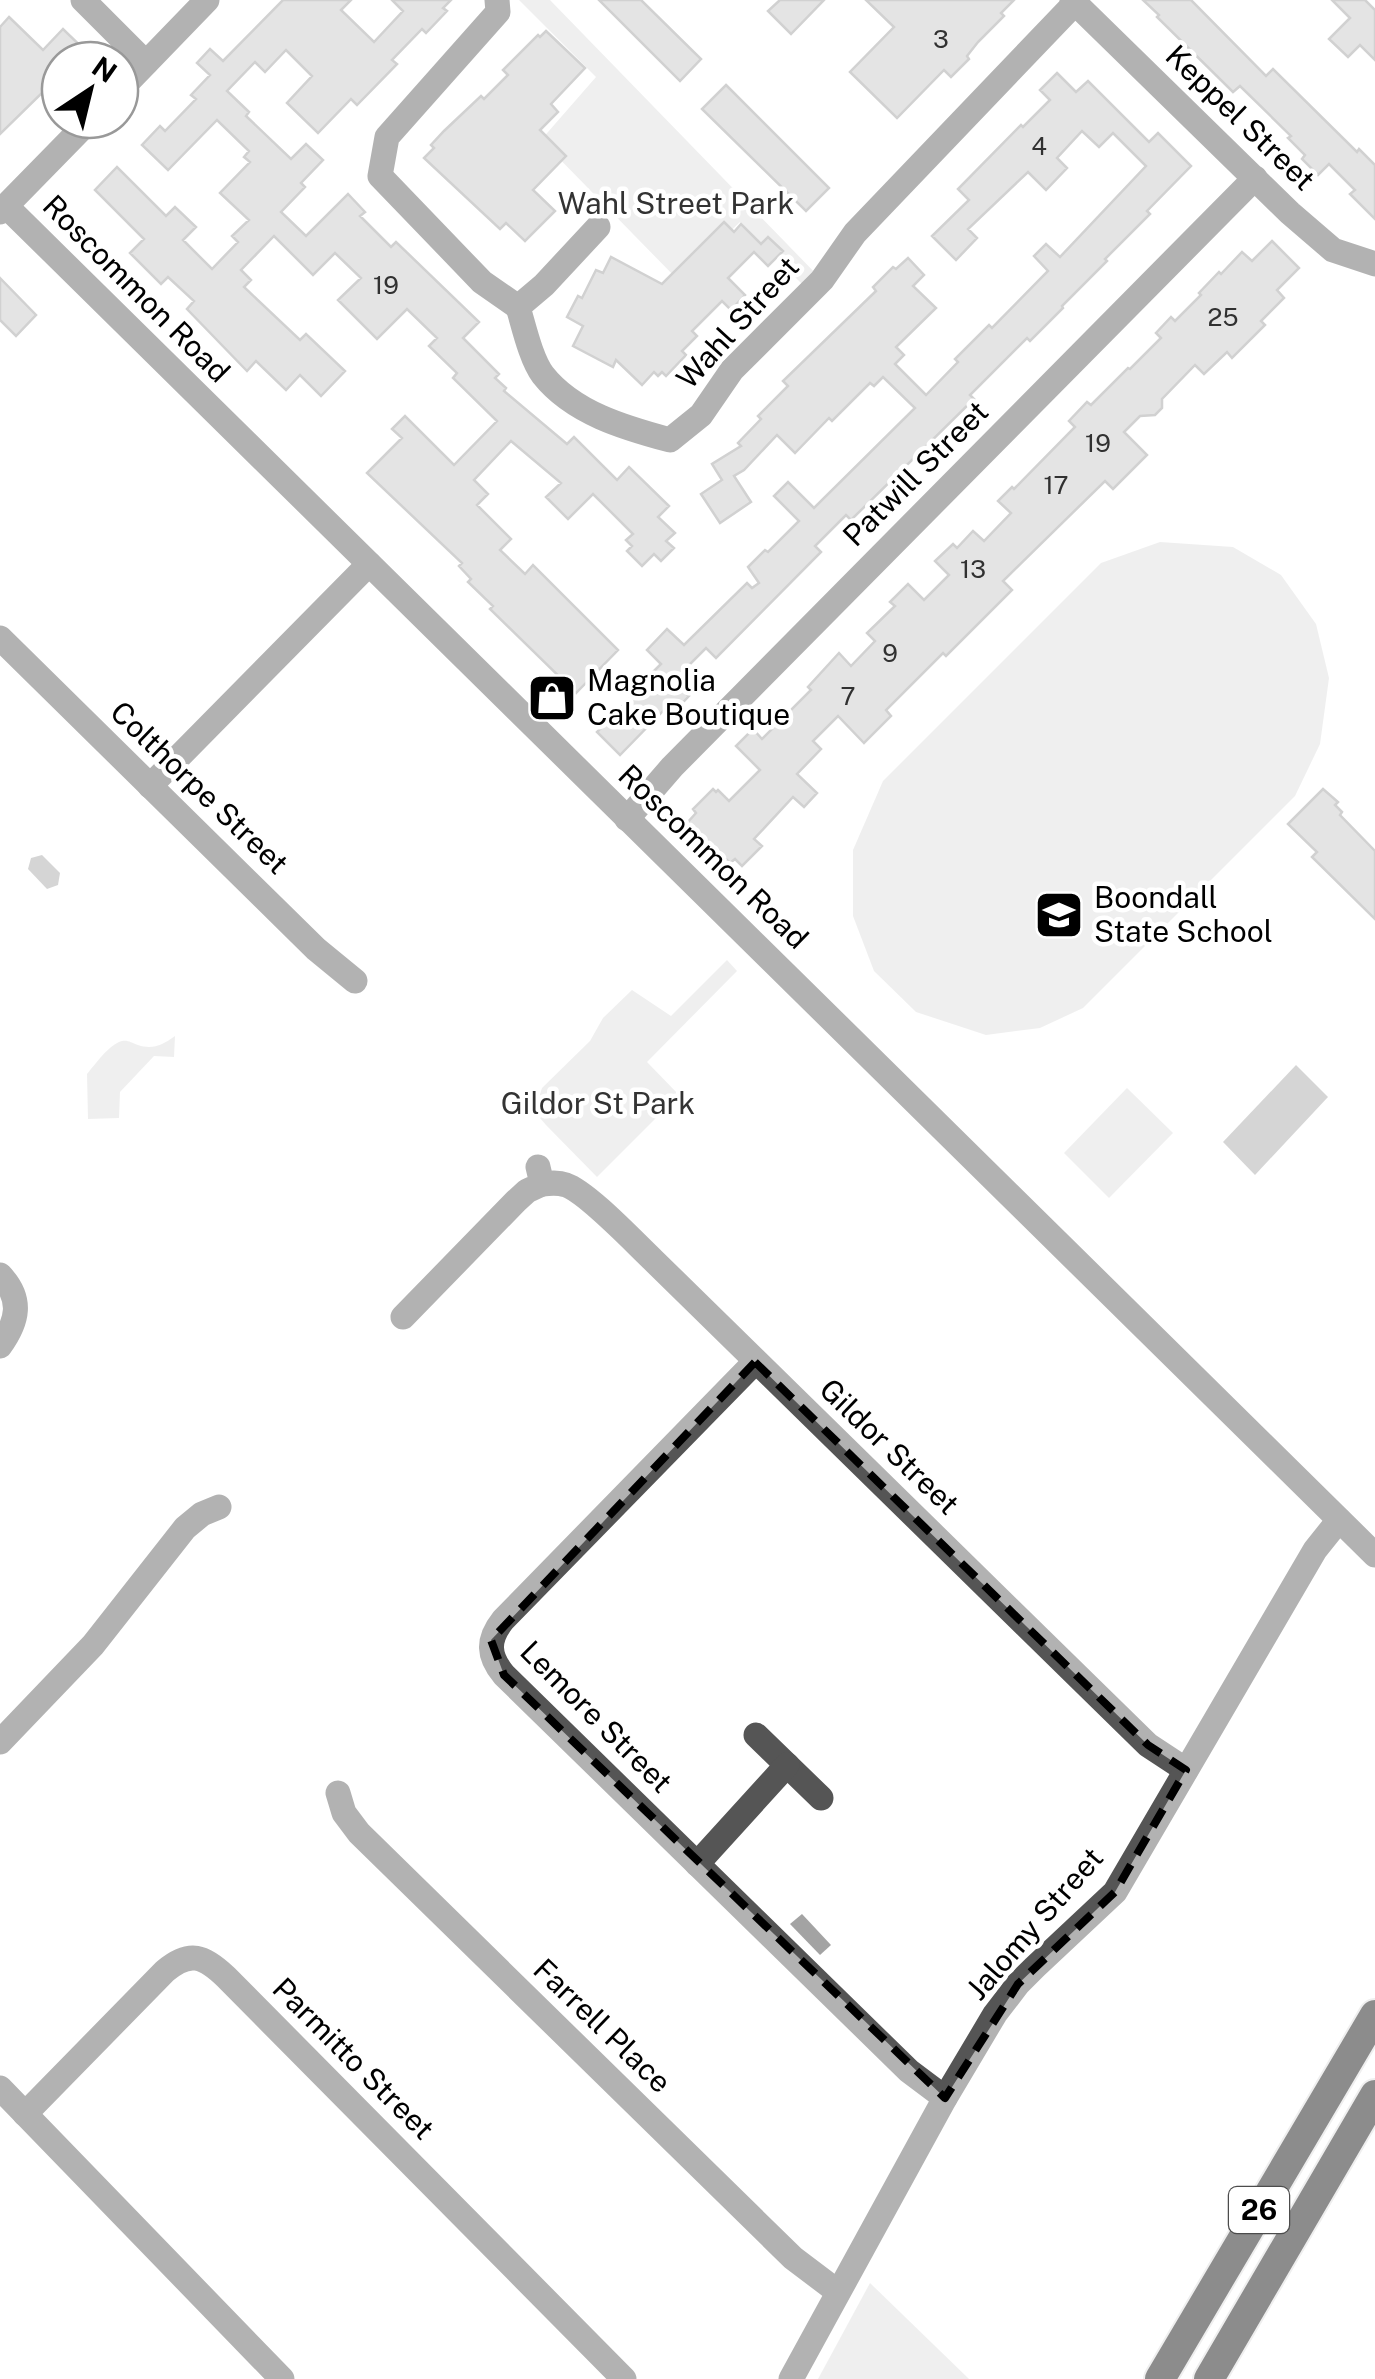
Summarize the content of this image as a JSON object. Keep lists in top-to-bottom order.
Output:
{
  "streets": {
    "highway": ["26"],
    "street": [
      "Keppel Street",
      "Roscommon Road",
      "Wahl Street",
      "Patwill Street",
      "Colthorpe Street",
      "Gildor Street",
      "Lemore Street",
      "Jalomy Street",
      "Farrell Place",
      "Parmitto Street"
    ]
  },
  "crossings": [
    ["Keppel Street", "Wahl Street"],
    ["Keppel Street", "Patwill Street"],
    ["Roscommon Road", "Patwill Street"],
    ["Roscommon Road", "Jalomy Street"],
    ["Gildor Street", "Lemore Street"],
    ["Gildor Street", "Jalomy Street"],
    ["Lemore Street", "Jalomy Street"],
    ["Jalomy Street", "Farrell Place"]
  ],
  "parks": ["Wahl Street Park", "Gildor St Park"],
  "places": {
    "shop": ["Magnolia Cake Boutique"],
    "school or university": ["Boondall State School"]
  },
  "house_numbers": [
    "3",
    "4",
    "19",
    "25",
    "19",
    "17",
    "13",
    "9",
    "7"
  ],
  "north": "top right"
}
